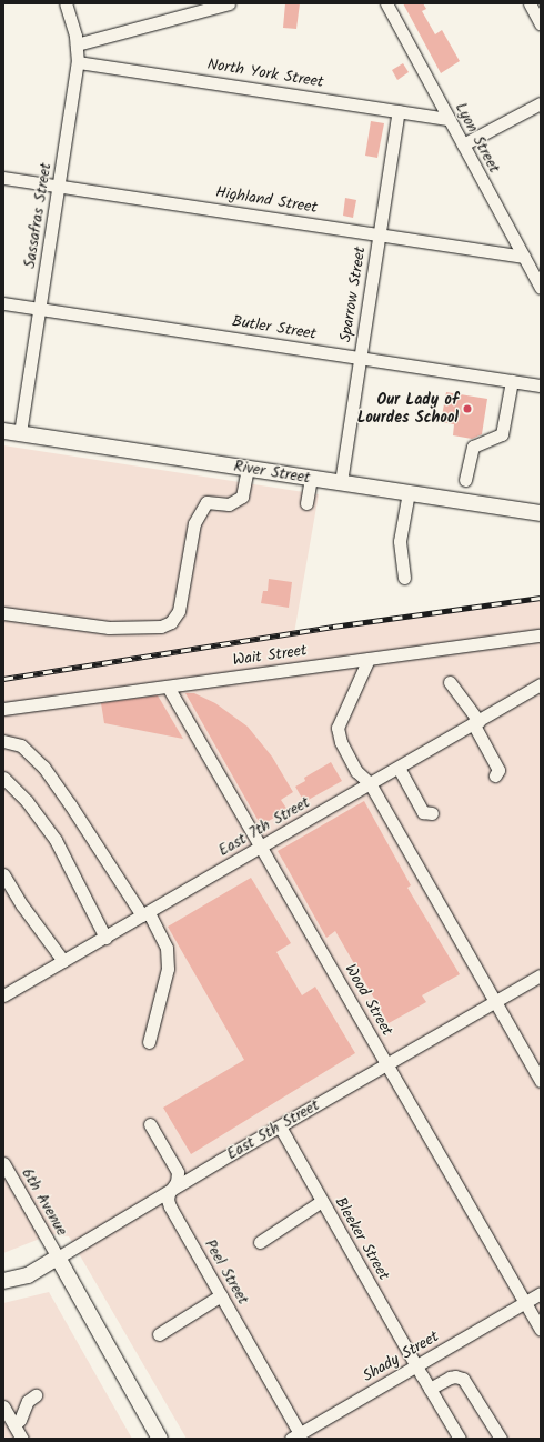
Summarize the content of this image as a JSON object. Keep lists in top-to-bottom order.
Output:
{
  "streets": {
    "main road": ["River Street", "East 5th Street"],
    "street": [
      "North York Street",
      "Lyon Street",
      "Highland Street",
      "Sassafras Street",
      "Sparrow Street",
      "Butler Street",
      "Wait Street",
      "East 7th Street",
      "Wood Street",
      "6th Avenue",
      "Bleeker Street",
      "Peel Street",
      "Shady Street"
    ]
  },
  "crossings": [
    ["North York Street", "Lyon Street"],
    ["North York Street", "Sassafras Street"],
    ["North York Street", "Sparrow Street"],
    ["Lyon Street", "Highland Street"],
    ["Highland Street", "Sassafras Street"],
    ["Highland Street", "Sparrow Street"],
    ["Sassafras Street", "Butler Street"],
    ["Sassafras Street", "River Street"],
    ["Sparrow Street", "Butler Street"],
    ["Sparrow Street", "River Street"],
    ["Wait Street", "Wood Street"],
    ["East 7th Street", "Wood Street"],
    ["Wood Street", "East 5th Street"],
    ["Wood Street", "Shady Street"],
    ["East 5th Street", "6th Avenue"],
    ["East 5th Street", "Bleeker Street"],
    ["East 5th Street", "Peel Street"],
    ["Bleeker Street", "Shady Street"],
    ["Peel Street", "Shady Street"]
  ],
  "places": ["Our Lady of Lourdes School"]
}
